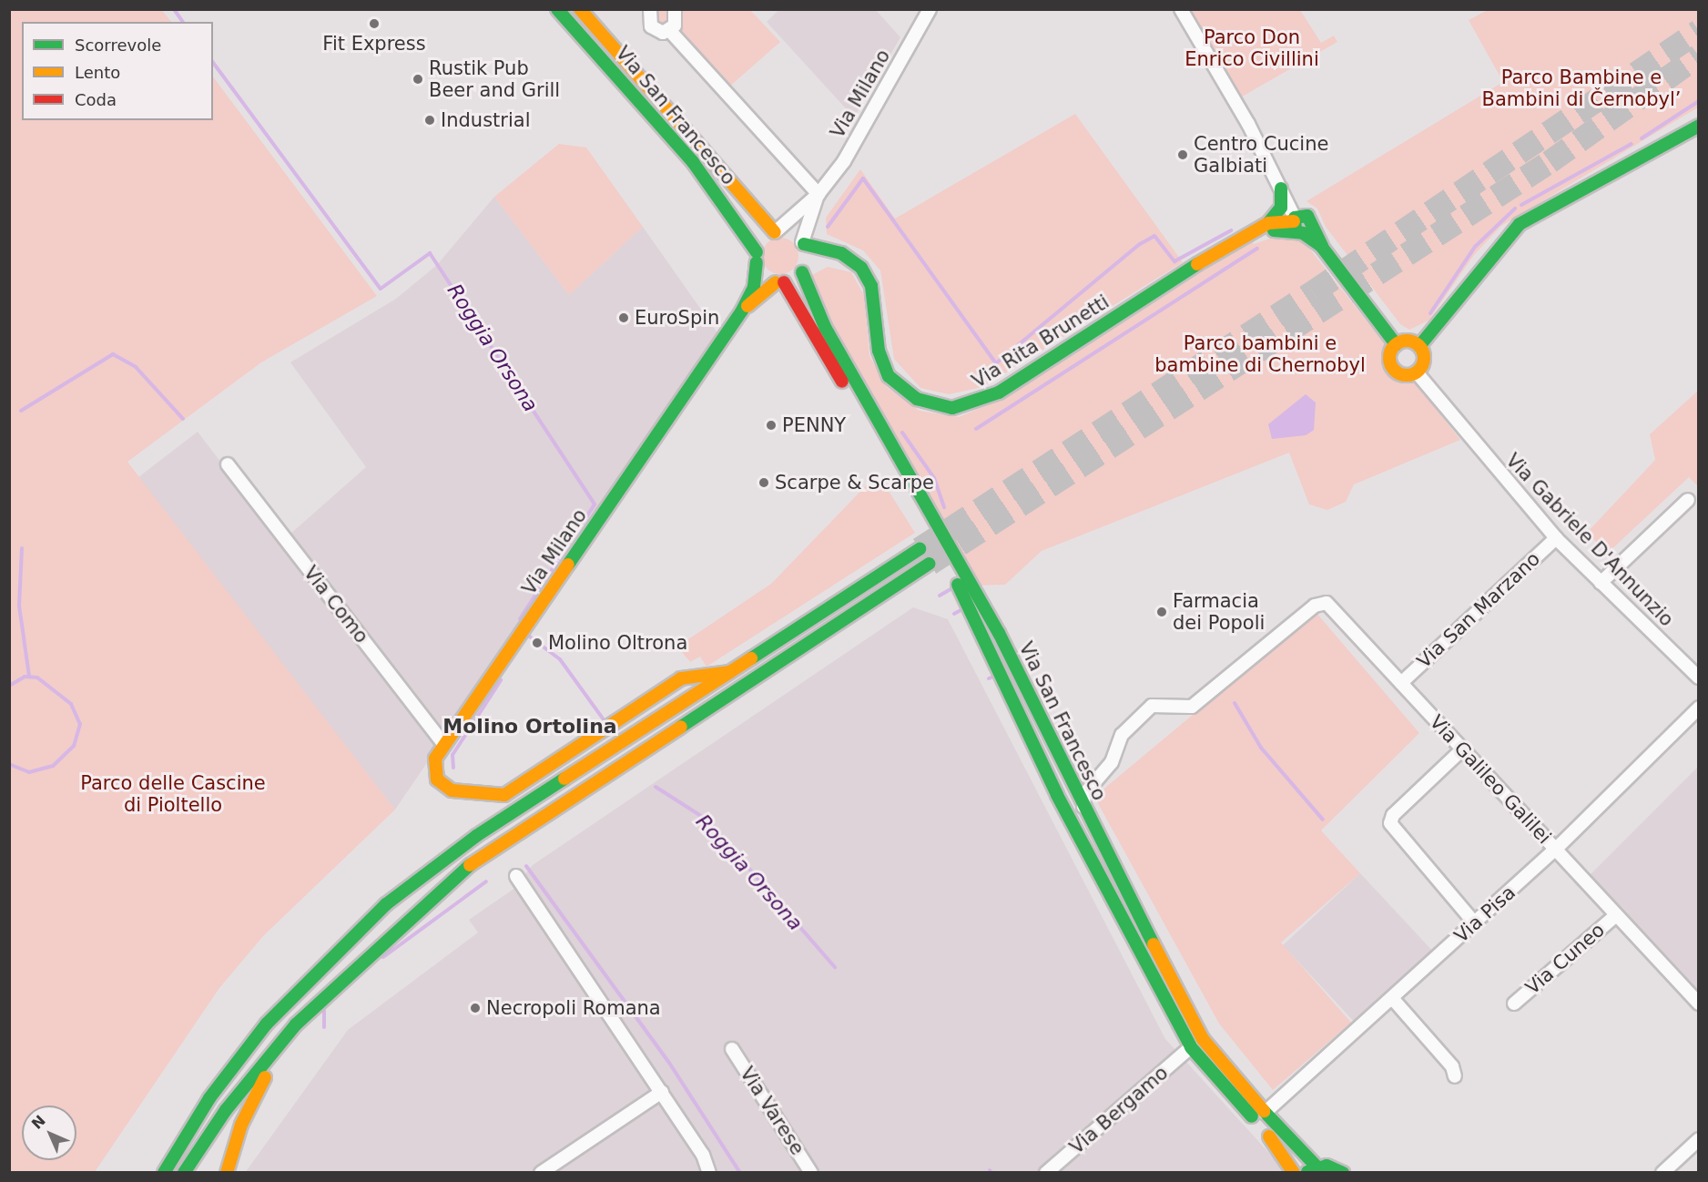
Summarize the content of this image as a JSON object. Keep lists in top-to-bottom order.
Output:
{
  "streets": {
    "main road": ["Via Milano", "Via San Francesco", "Via Rita Brunetti"],
    "street": [
      "Via Gabriele D'Annunzio",
      "Via Como",
      "Via San Marzano",
      "Via Galileo Galilei",
      "Via Pisa",
      "Via Cuneo",
      "Via Bergamo",
      "Via Varese"
    ]
  },
  "crossings": [
    ["Via Milano", "Via San Francesco"],
    ["Via Milano", "Via Como"],
    ["Via San Francesco", "Via Pisa"],
    ["Via San Francesco", "Via Bergamo"],
    ["Via Gabriele D'Annunzio", "Via San Marzano"],
    ["Via San Marzano", "Via Galileo Galilei"],
    ["Via Galileo Galilei", "Via Pisa"],
    ["Via Galileo Galilei", "Via Cuneo"]
  ],
  "districts": ["Molino Ortolina"],
  "water": ["Roggia Orsona"],
  "parks": [
    "Parco Don Enrico Civillini",
    "Parco Bambine e Bambini di Černobyl’",
    "Parco bambini e bambine di Chernobyl",
    "Parco delle Cascine di Pioltello"
  ],
  "places": [
    "Fit Express",
    "Rustik Pub Beer and Grill",
    "Industrial",
    "Centro Cucine Galbiati",
    "EuroSpin",
    "PENNY",
    "Scarpe & Scarpe",
    "Farmacia dei Popoli",
    "Molino Oltrona",
    "Necropoli Romana"
  ],
  "legend": ["Scorrevole", "Lento", "Coda"],
  "north": "top left"
}
